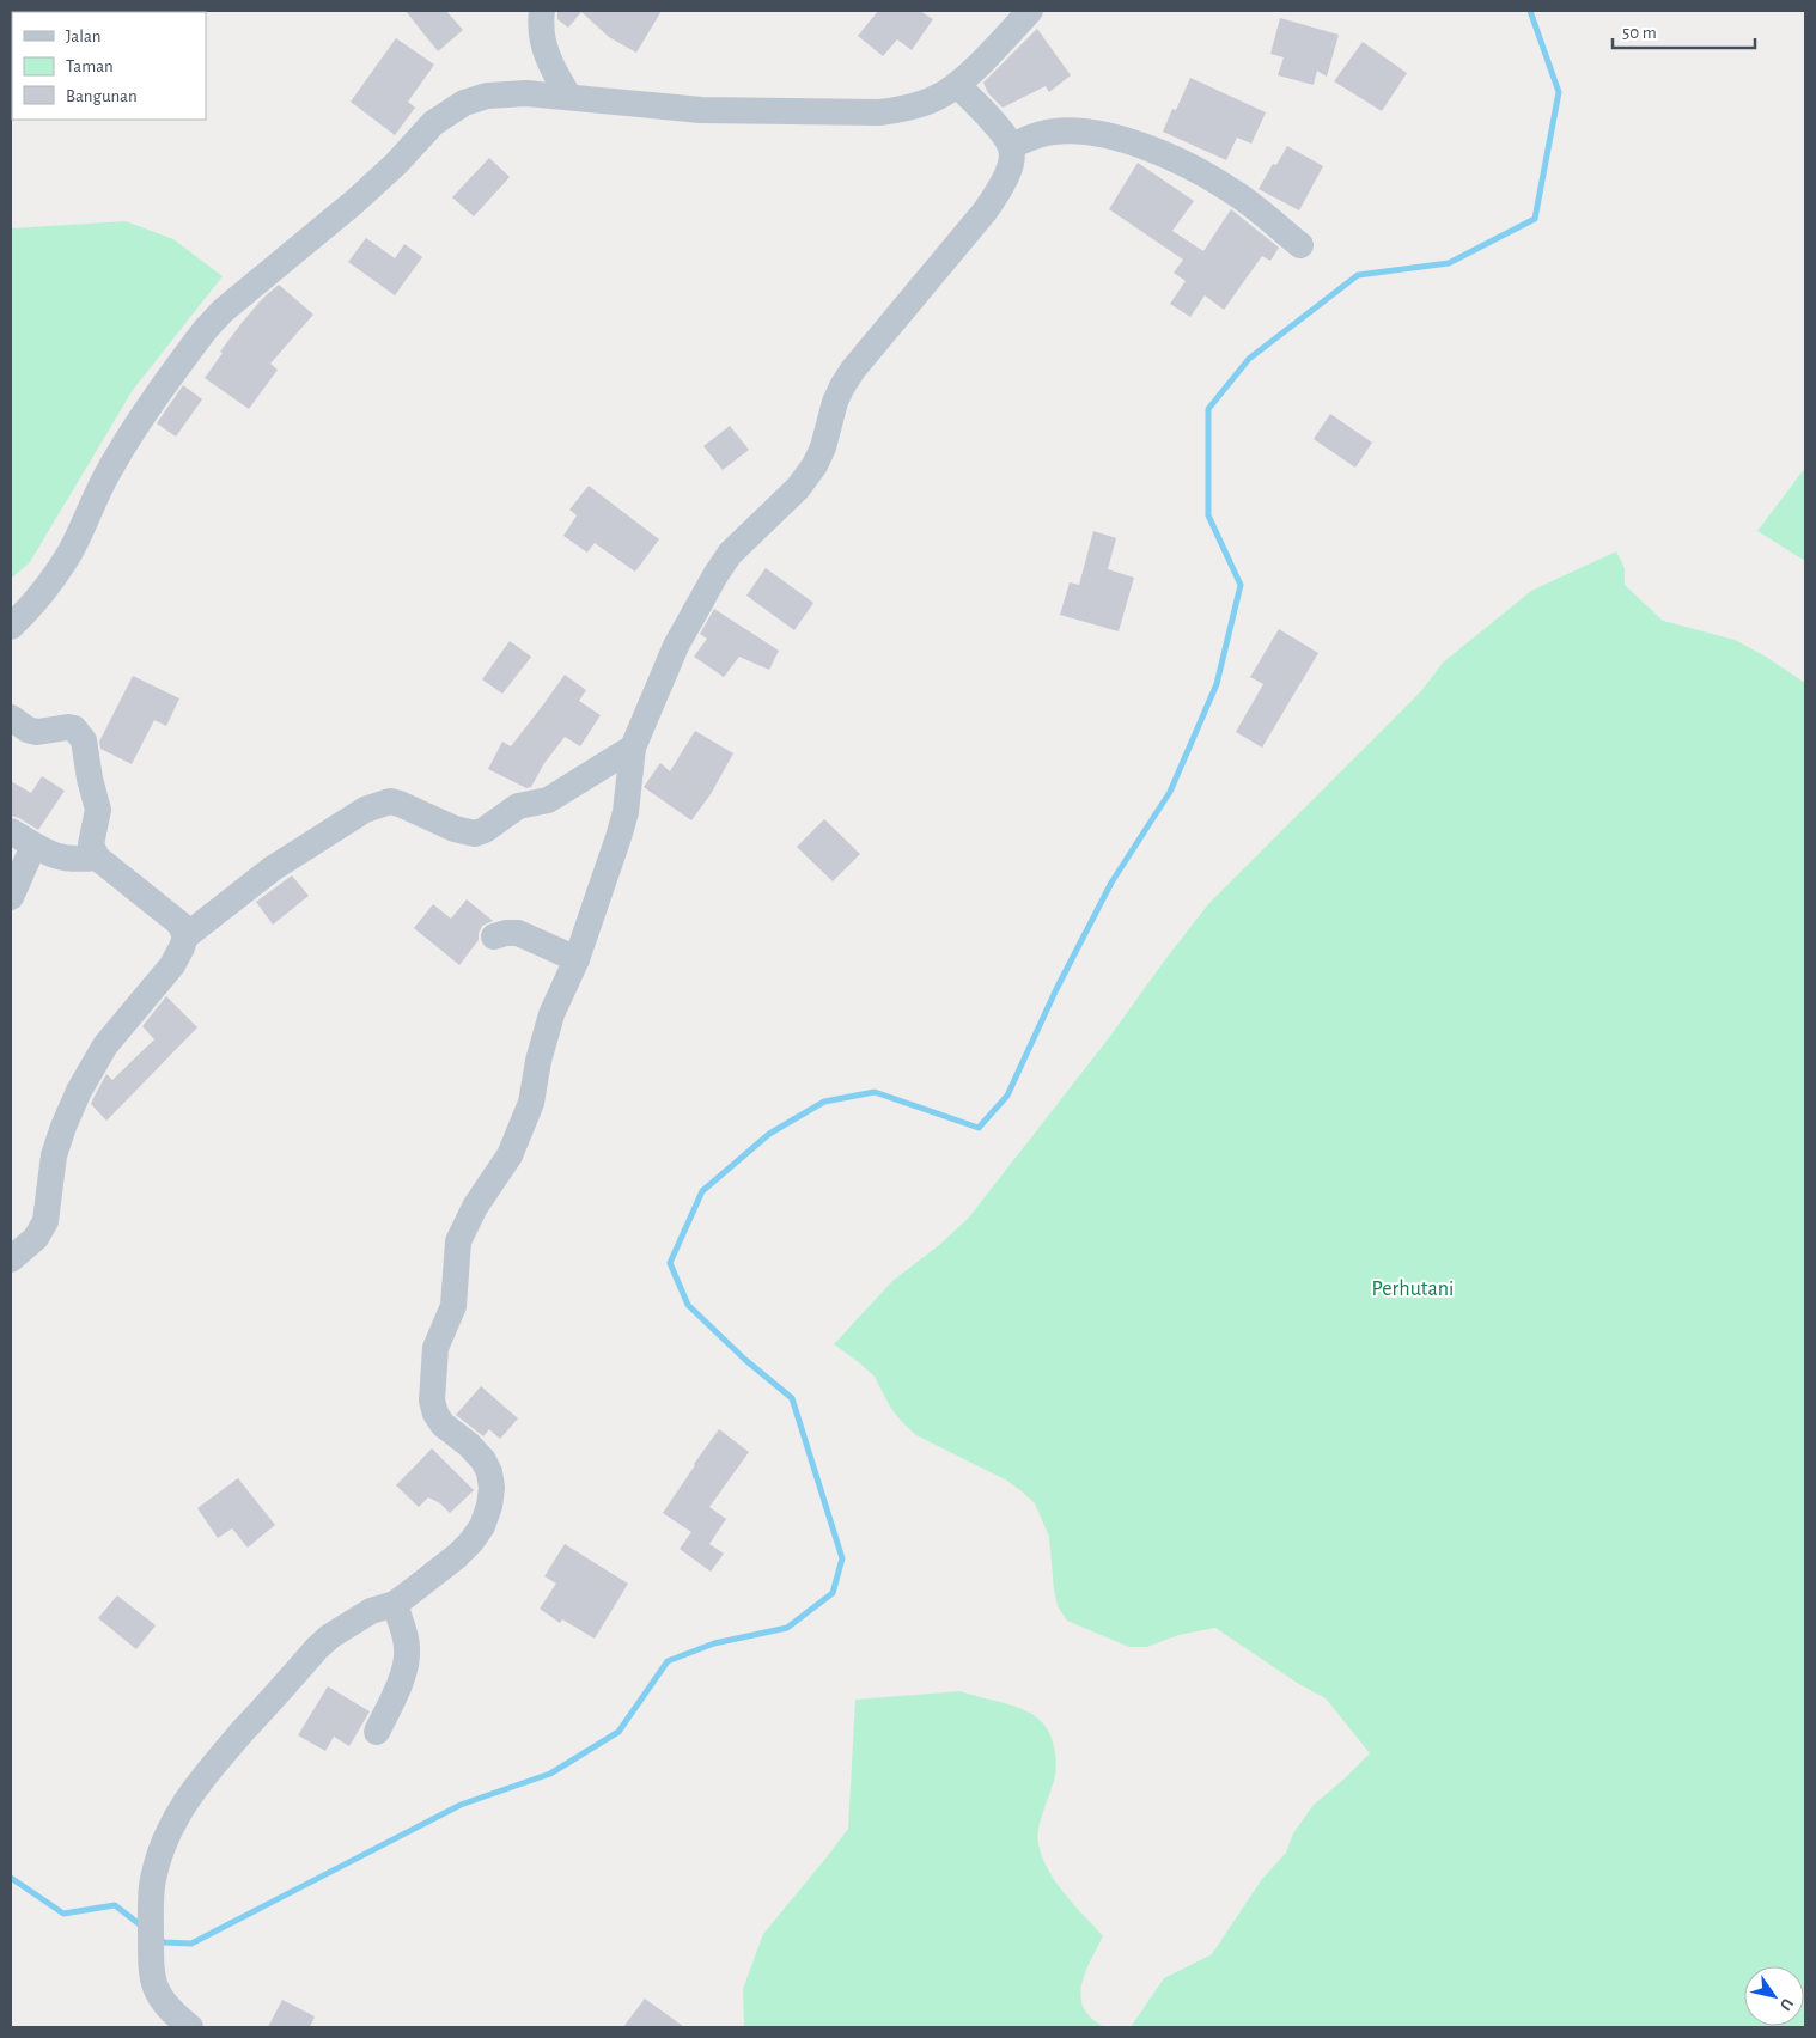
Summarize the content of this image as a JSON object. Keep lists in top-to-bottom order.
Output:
{
  "parks": ["Perhutani"],
  "legend": ["Jalan", "Taman", "Bangunan"],
  "scale_bar": "50 m",
  "north": "bottom right"
}
